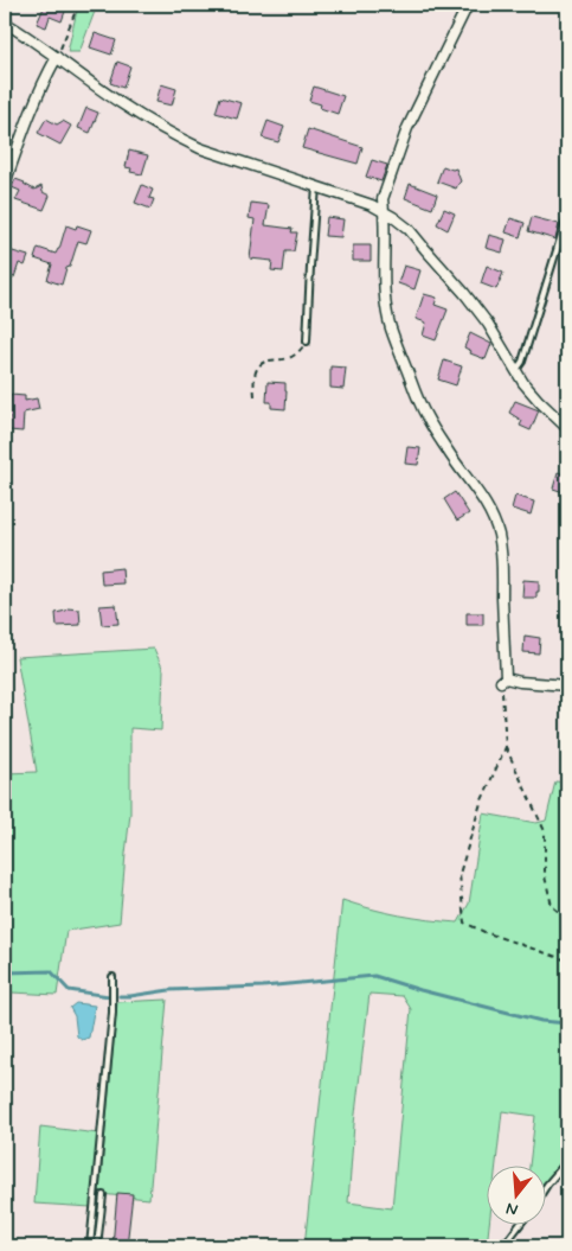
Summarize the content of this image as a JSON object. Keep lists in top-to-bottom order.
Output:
{
  "north": "bottom"
}
